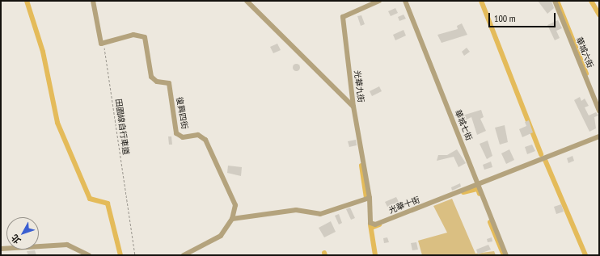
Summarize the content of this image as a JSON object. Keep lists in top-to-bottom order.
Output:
{
  "streets": {
    "street": [
      "華城六街",
      "光華九街",
      "復興四街",
      "華城七街",
      "光華十街"
    ],
    "path": ["田園線自行車道"]
  },
  "crossings": [
    ["光華九街", "光華十街"],
    ["復興四街", "田園線自行車道"],
    ["華城七街", "光華十街"]
  ],
  "scale_bar": "100 m",
  "north": "bottom left"
}
